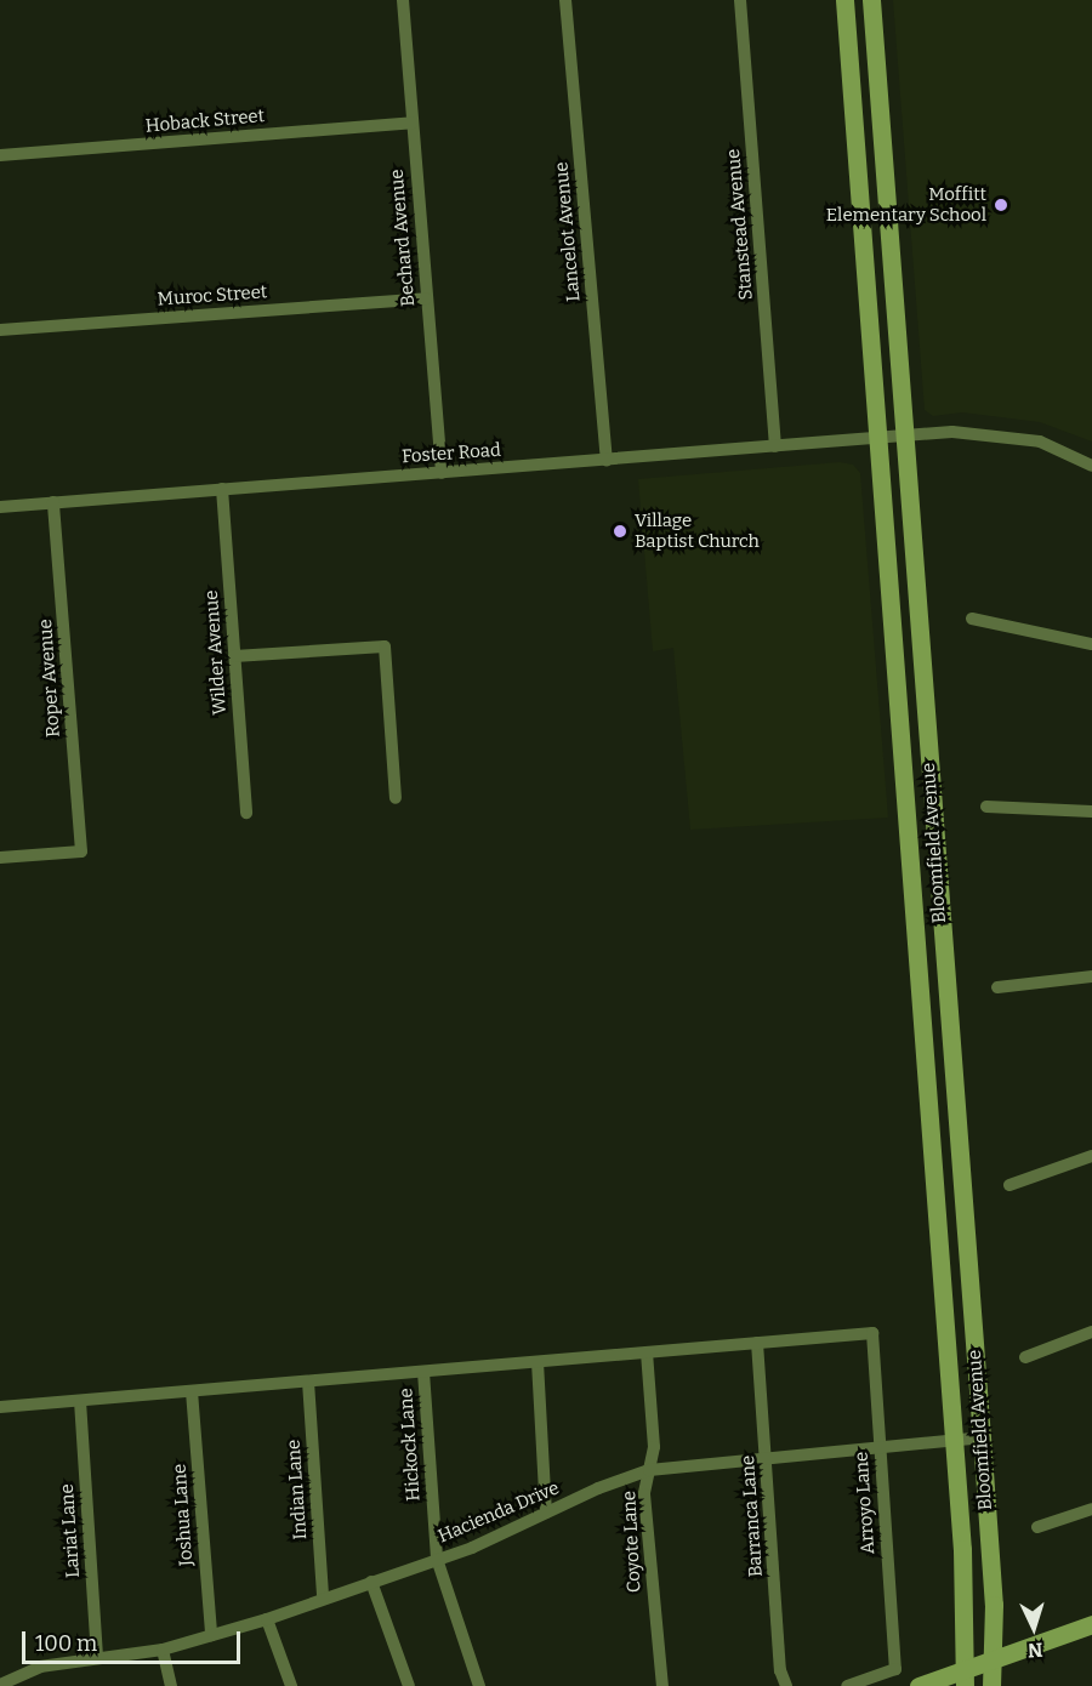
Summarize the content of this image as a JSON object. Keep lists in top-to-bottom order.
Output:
{
  "streets": {
    "main road": ["Bloomfield Avenue"],
    "street": [
      "Hoback Street",
      "Stanstead Avenue",
      "Lancelot Avenue",
      "Bechard Avenue",
      "Muroc Street",
      "Foster Road",
      "Wilder Avenue",
      "Roper Avenue",
      "Hickock Lane",
      "Indian Lane",
      "Arroyo Lane",
      "Hacienda Drive",
      "Joshua Lane",
      "Barranca Lane",
      "Lariat Lane",
      "Coyote Lane"
    ]
  },
  "crossings": [
    ["Hoback Street", "Bechard Avenue"],
    ["Stanstead Avenue", "Foster Road"],
    ["Lancelot Avenue", "Foster Road"],
    ["Bechard Avenue", "Muroc Street"],
    ["Bechard Avenue", "Foster Road"],
    ["Foster Road", "Wilder Avenue"],
    ["Foster Road", "Roper Avenue"],
    ["Foster Road", "Bloomfield Avenue"],
    ["Bloomfield Avenue", "Hacienda Drive"],
    ["Hickock Lane", "Hacienda Drive"],
    ["Indian Lane", "Hacienda Drive"],
    ["Arroyo Lane", "Hacienda Drive"],
    ["Arroyo Lane", "Barranca Lane"],
    ["Hacienda Drive", "Joshua Lane"],
    ["Hacienda Drive", "Barranca Lane"],
    ["Hacienda Drive", "Lariat Lane"],
    ["Hacienda Drive", "Coyote Lane"]
  ],
  "places": ["Moffitt Elementary School", "Village Baptist Church"],
  "scale_bar": "100 m",
  "north": "bottom"
}
